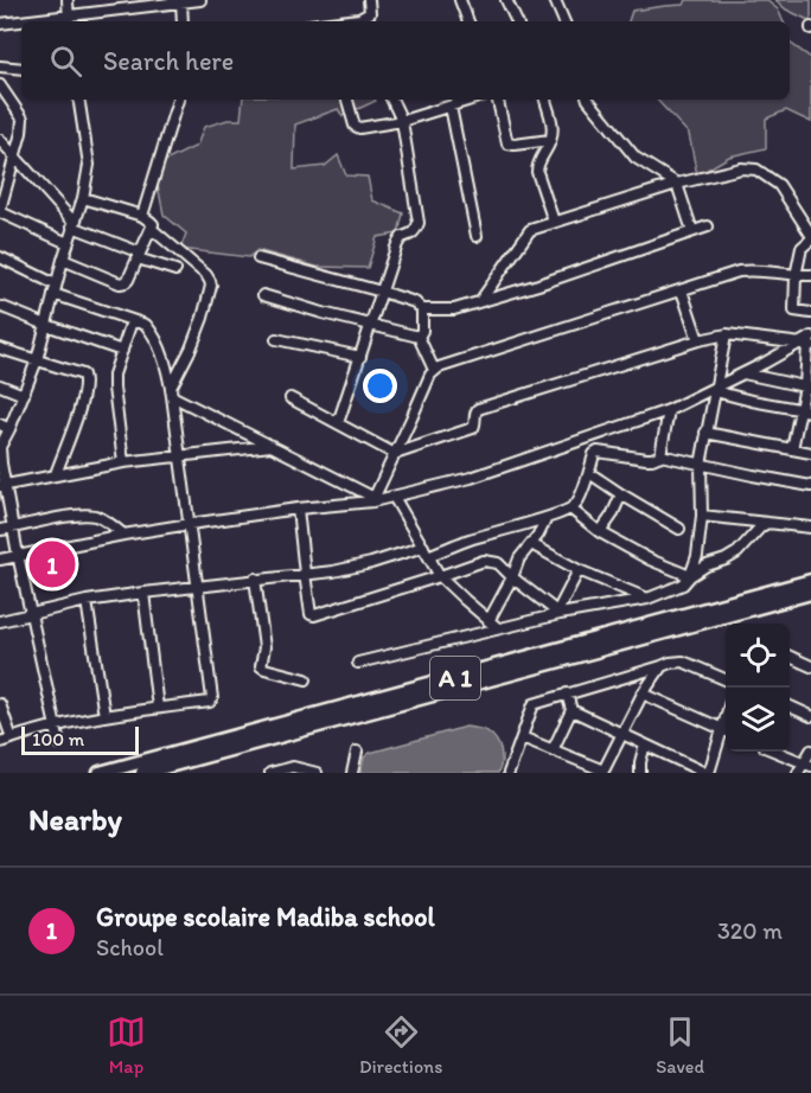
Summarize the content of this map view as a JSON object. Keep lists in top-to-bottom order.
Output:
{
  "streets": {
    "highway": ["A 1"]
  },
  "scale_bar": "100 m",
  "page": {
    "search": "Search here",
    "pins": "1",
    "scale": "100 m",
    "heading": "Nearby",
    "list": [
      {
        "mark": "1",
        "name": "Groupe scolaire Madiba school",
        "note": "School",
        "value": "320 m"
      }
    ],
    "nav": ["Map", "Directions", "Saved"]
  }
}
